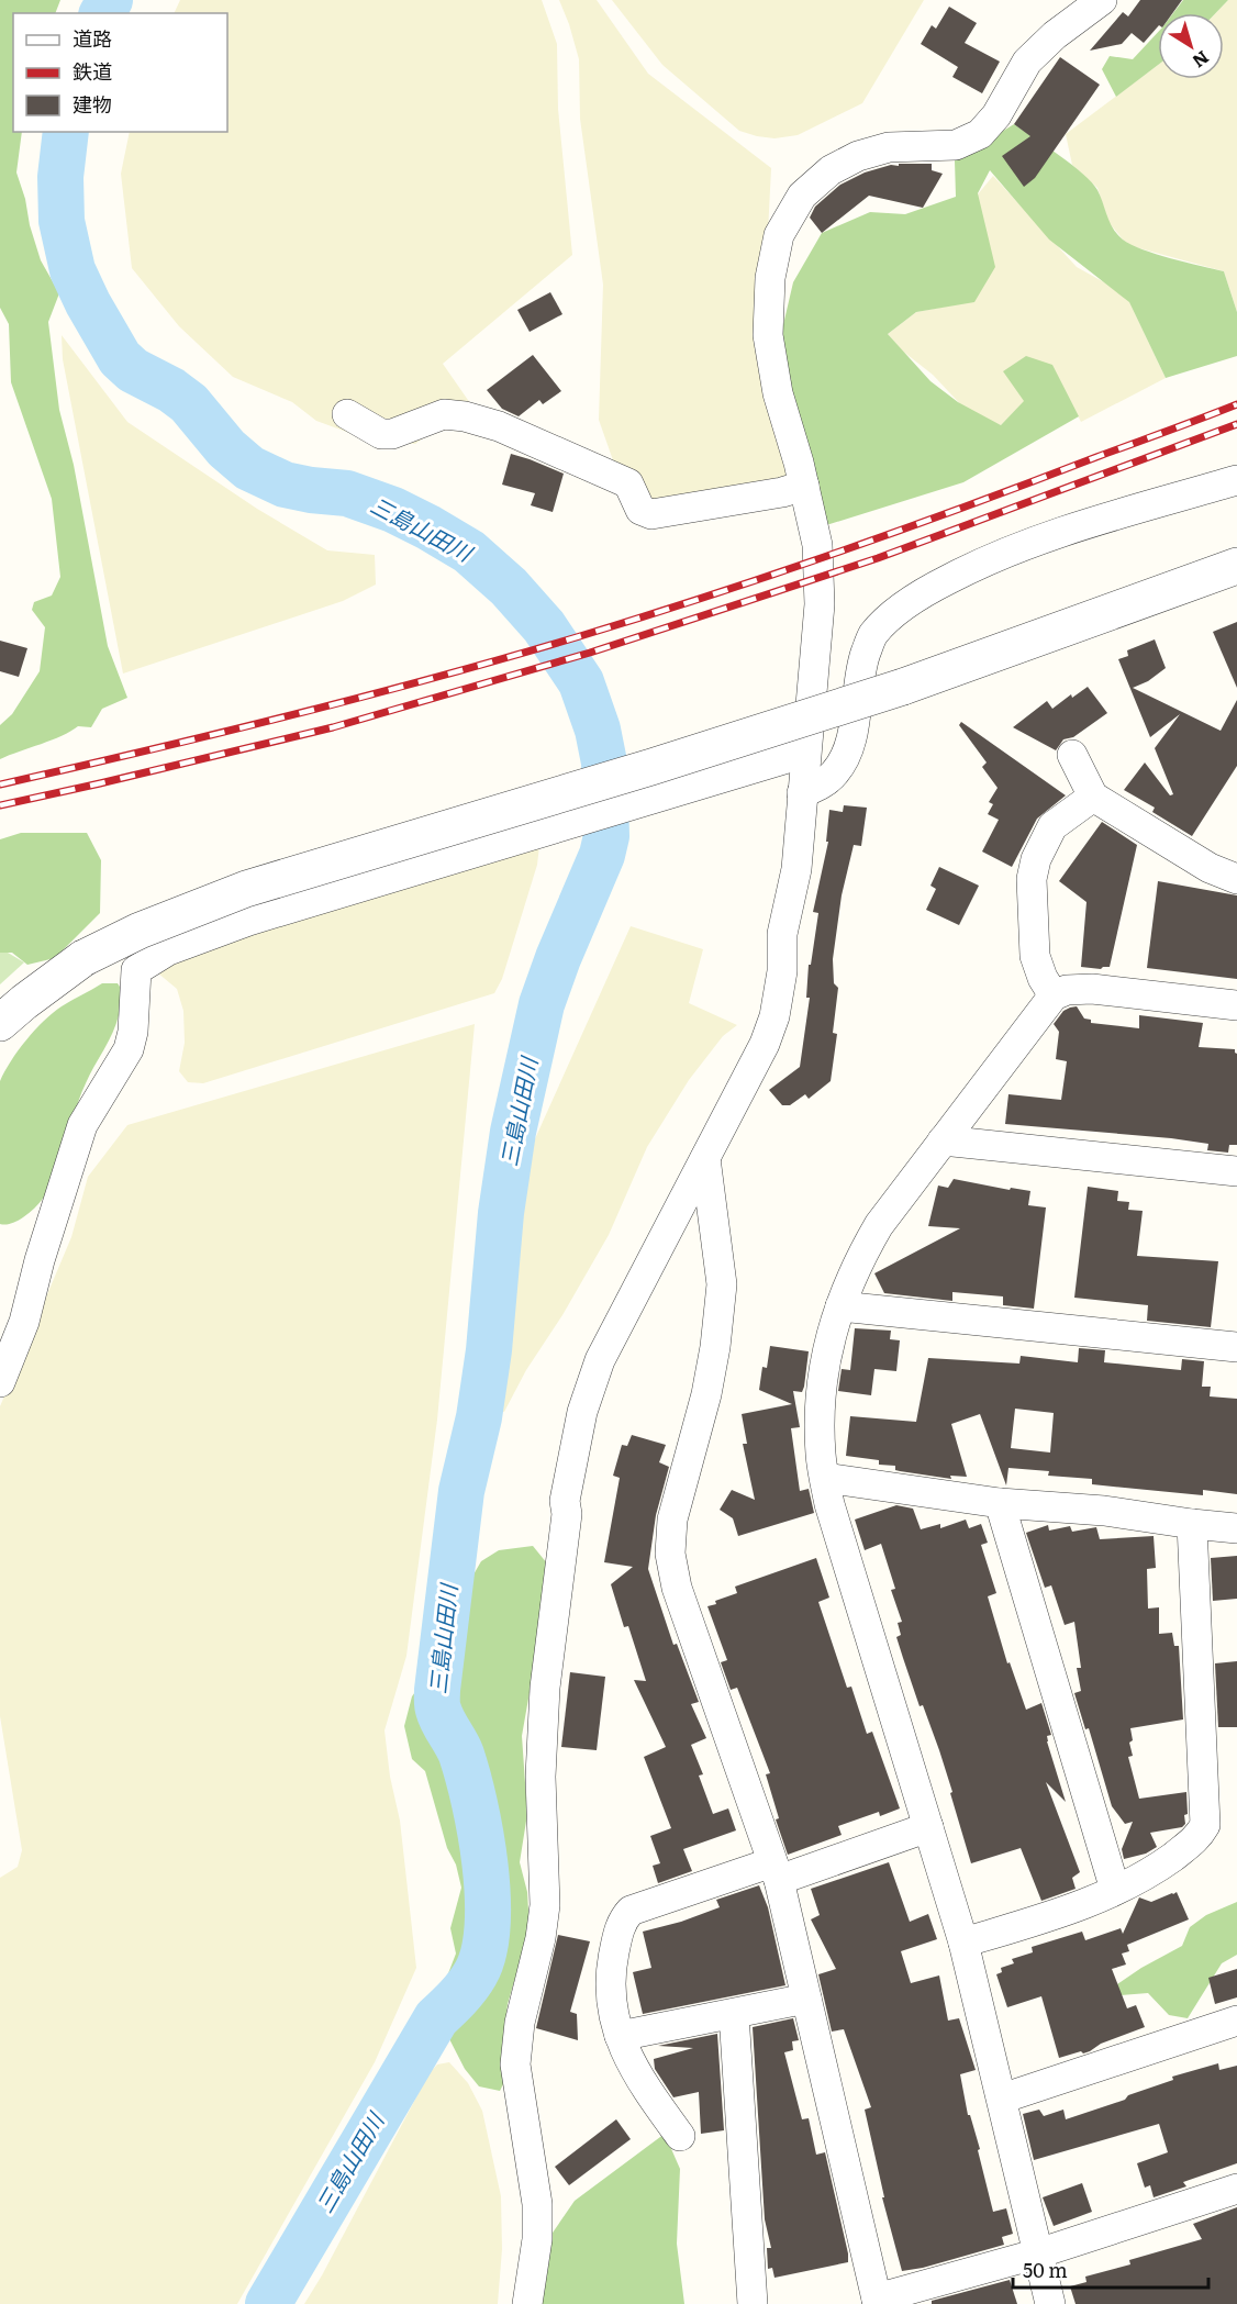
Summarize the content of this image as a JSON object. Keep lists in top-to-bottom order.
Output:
{
  "water": ["三島山田川"],
  "legend": ["道路", "鉄道", "建物"],
  "scale_bar": "50 m",
  "north": "bottom right"
}
